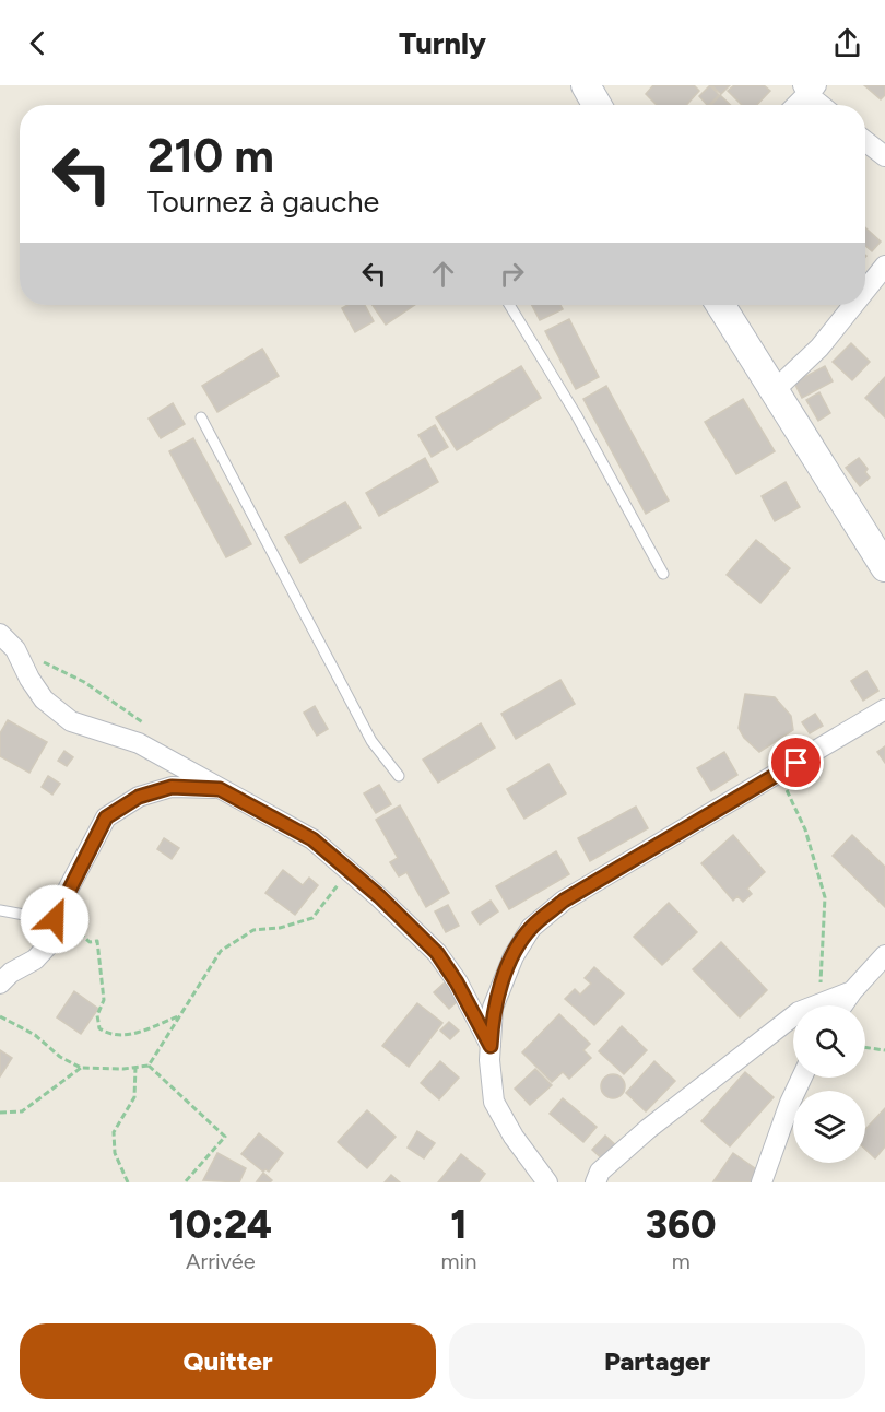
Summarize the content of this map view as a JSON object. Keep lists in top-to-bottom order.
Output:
{
  "page": {
    "header": "Turnly",
    "turn": ["210 m", "Tournez à gauche"],
    "eta": [
      "10:24",
      "Arrivée",
      "1",
      "min",
      "360",
      "m"
    ],
    "buttons": ["Quitter", "Partager"]
  }
}
